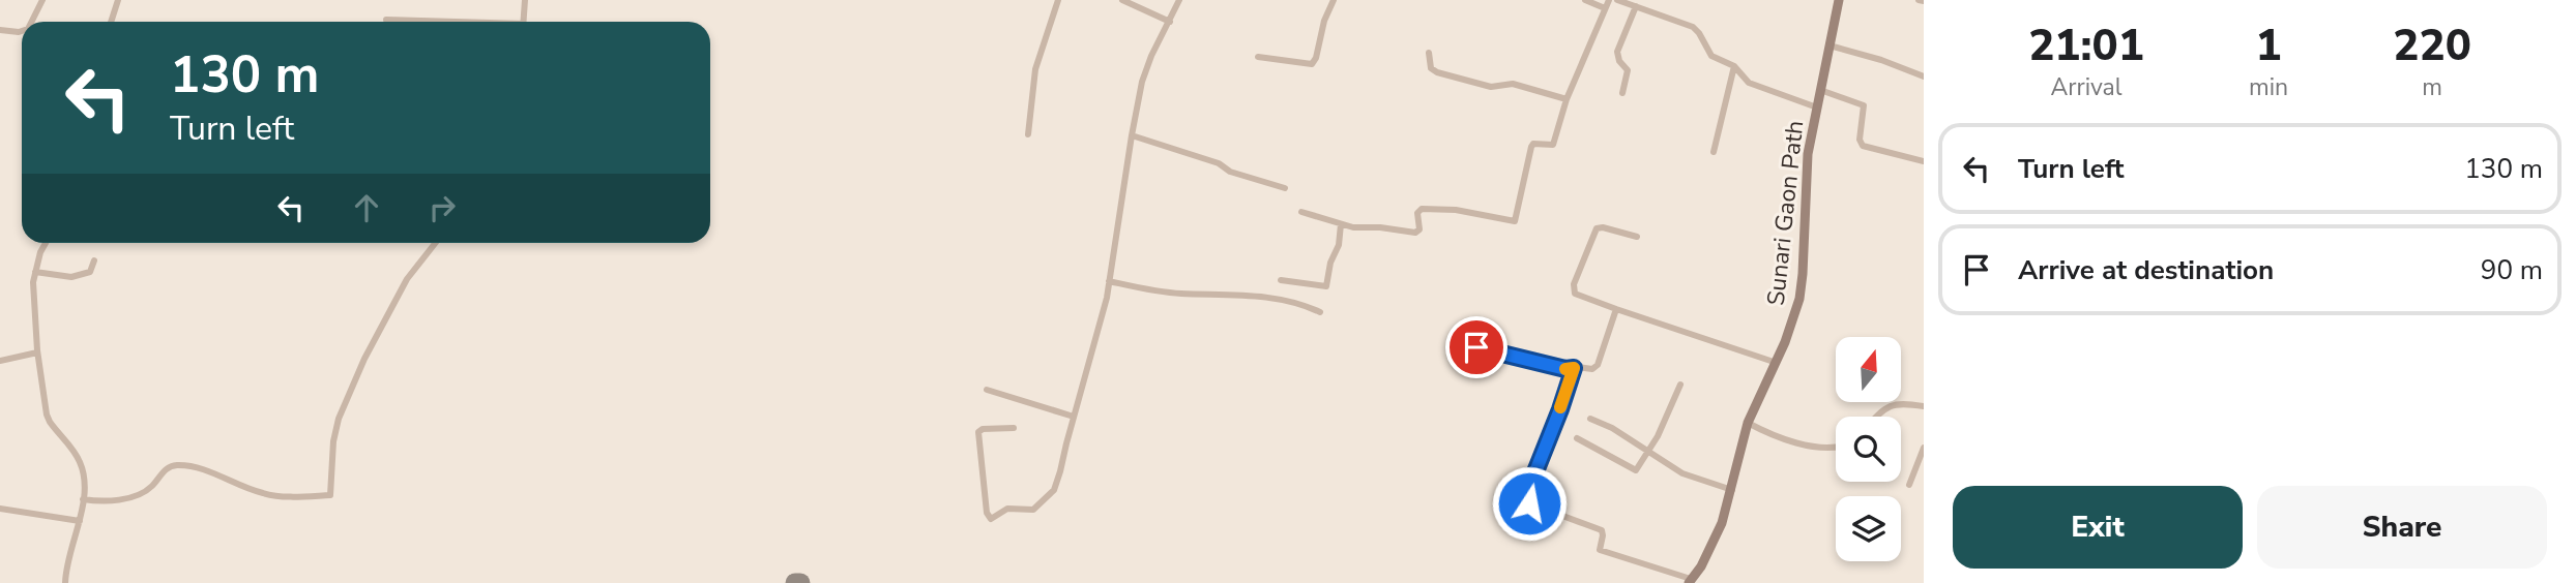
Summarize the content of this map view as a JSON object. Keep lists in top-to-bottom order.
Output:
{
  "streets": {
    "street": ["Sunari Gaon Path"]
  },
  "north": "top",
  "page": {
    "eta": [
      "21:01",
      "Arrival",
      "1",
      "min",
      "220",
      "m"
    ],
    "turn": ["130 m", "Turn left"],
    "list": [
      {
        "name": "Turn left",
        "value": "130 m"
      },
      {
        "name": "Arrive at destination",
        "value": "90 m"
      }
    ],
    "buttons": ["Exit", "Share"]
  }
}
